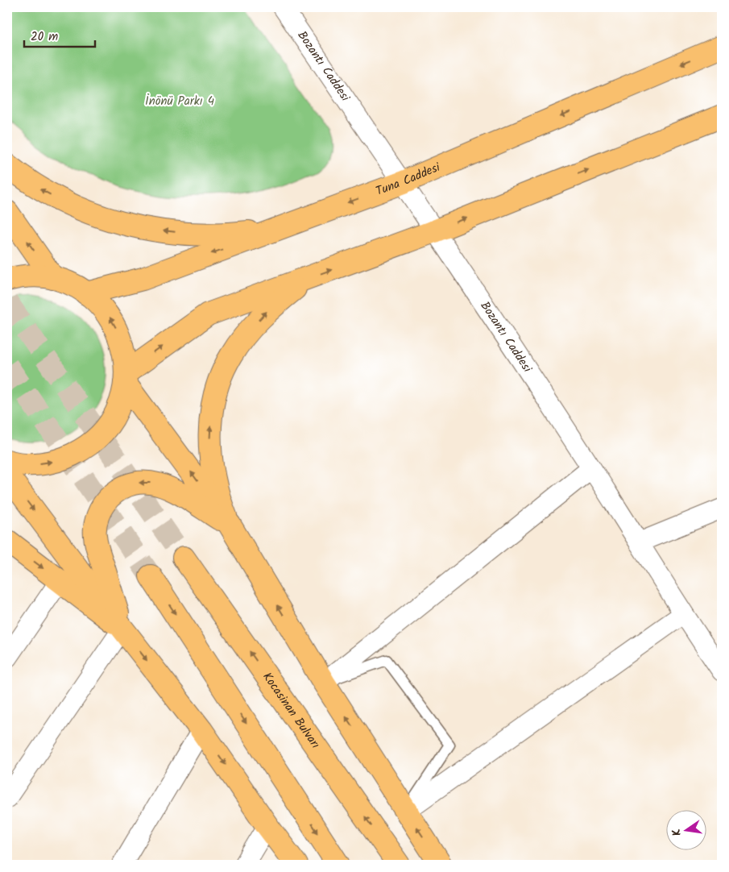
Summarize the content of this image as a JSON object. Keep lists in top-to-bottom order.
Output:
{
  "streets": {
    "main road": ["Tuna Caddesi", "Kocasinan Bulvarı"],
    "street": ["Bozantı Caddesi"]
  },
  "crossings": [
    ["Bozantı Caddesi", "Tuna Caddesi"]
  ],
  "parks": ["İnönü Parkı 4"],
  "scale_bar": "20 m",
  "north": "left"
}
